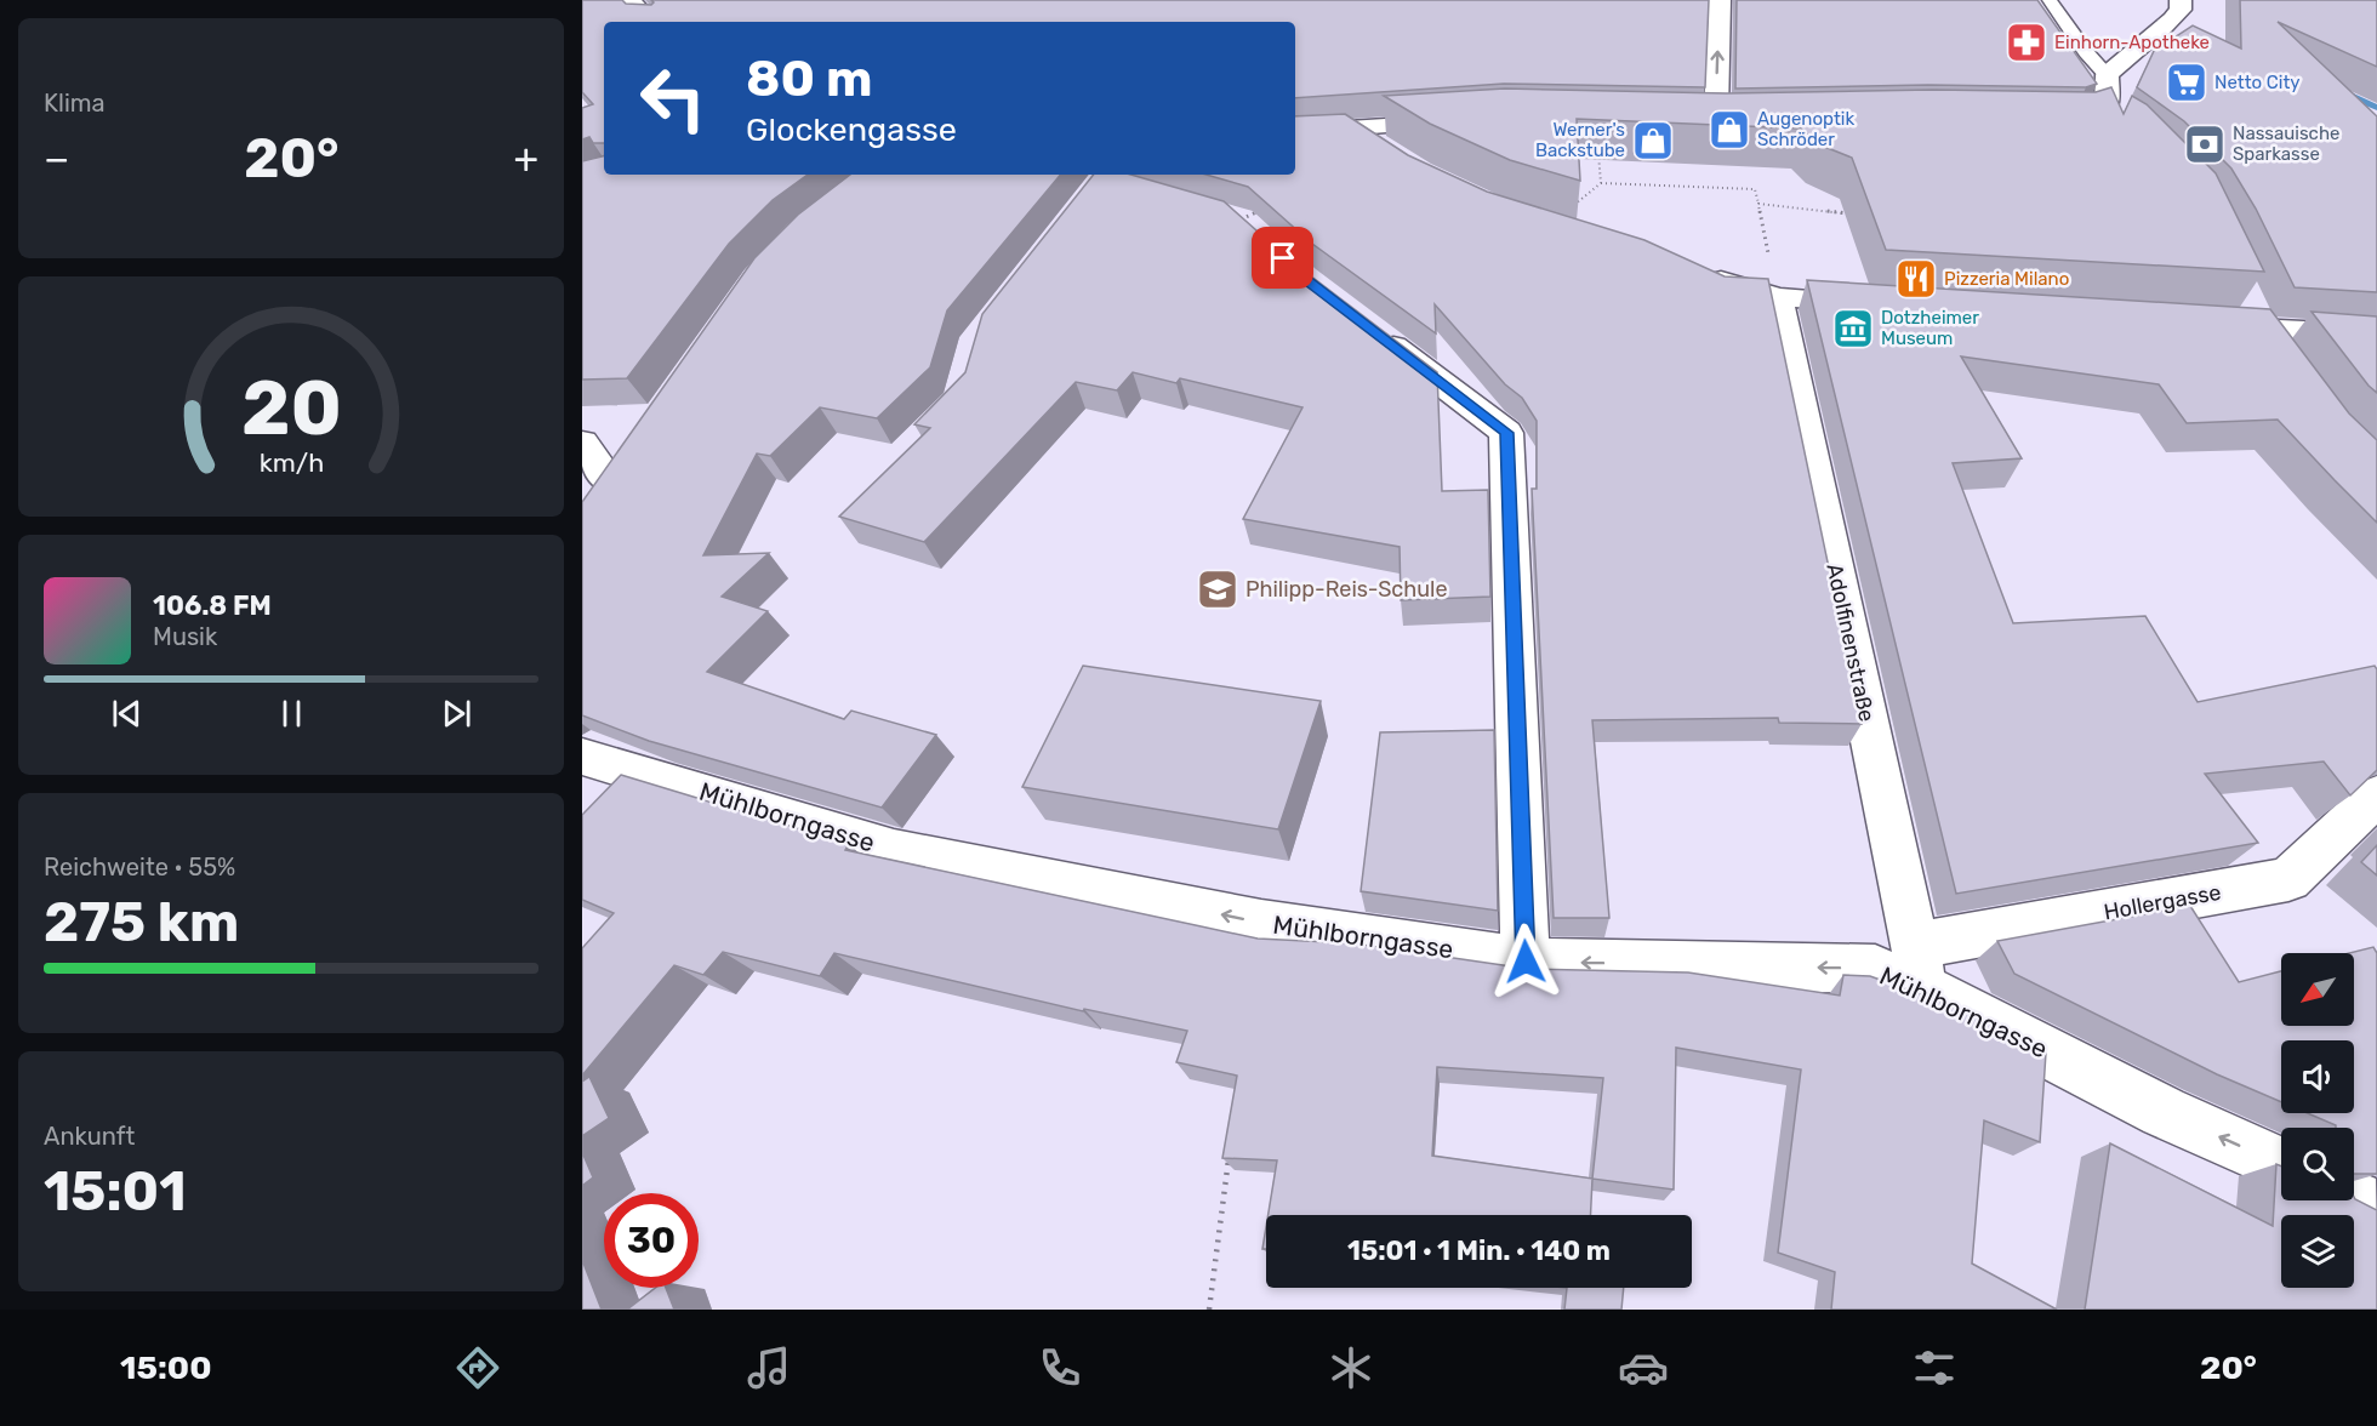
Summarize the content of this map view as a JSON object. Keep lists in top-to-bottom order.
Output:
{
  "streets": {
    "street": ["Adolfinenstraße", "Mühlborngasse", "Hollergasse"]
  },
  "crossings": [
    ["Adolfinenstraße", "Mühlborngasse"],
    ["Adolfinenstraße", "Hollergasse"],
    ["Mühlborngasse", "Hollergasse"]
  ],
  "one_way": ["Mühlborngasse"],
  "places": {
    "pharmacy": ["Einhorn-Apotheke"],
    "supermarket": ["Netto City"],
    "shop": ["Augenoptik Schröder", "Werner's Backstube"],
    "bank": ["Nassauische Sparkasse"],
    "restaurant": ["Pizzeria Milano"],
    "museum": ["Dotzheimer Museum"],
    "school or university": ["Philipp-Reis-Schule"]
  },
  "north": "bottom left",
  "page": {
    "tile": [
      "Klima",
      ["Reichweite · 55%", "275 km"],
      ["Ankunft", "15:01"]
    ],
    "turn": ["80 m", "Glockengasse"],
    "heat": ["−", "20°", "+"],
    "song": ["106.8 FM", "Musik"],
    "limit": "30",
    "trip": "15:01 · 1 Min. · 140 m",
    "tabs": ["15:00", "20°"],
    "gauge": ["20", "km/h"]
  }
}
